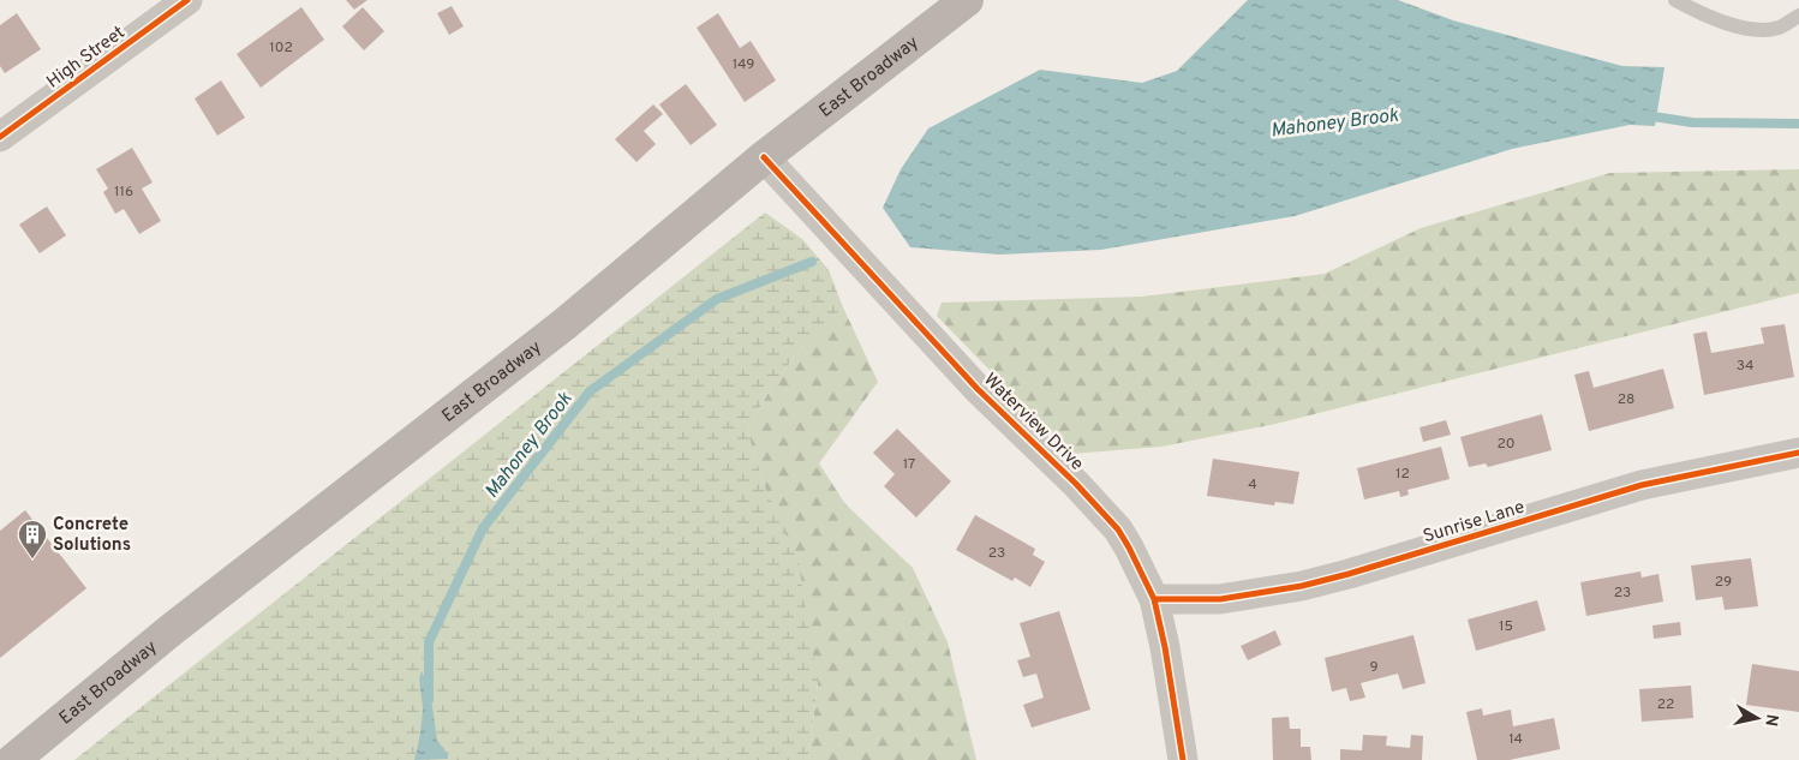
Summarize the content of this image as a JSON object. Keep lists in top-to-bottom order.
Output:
{
  "streets": {
    "main road": ["East Broadway"],
    "street": ["High Street", "Waterview Drive", "Sunrise Lane"]
  },
  "crossings": [
    ["East Broadway", "Waterview Drive"],
    ["Waterview Drive", "Sunrise Lane"]
  ],
  "water": ["Mahoney Brook"],
  "places": {
    "building": ["Concrete Solutions"]
  },
  "house_numbers": [
    "102",
    "149",
    "116",
    "34",
    "28",
    "20",
    "17",
    "12",
    "4",
    "23",
    "29",
    "23",
    "15",
    "9",
    "22",
    "14"
  ],
  "north": "right"
}
